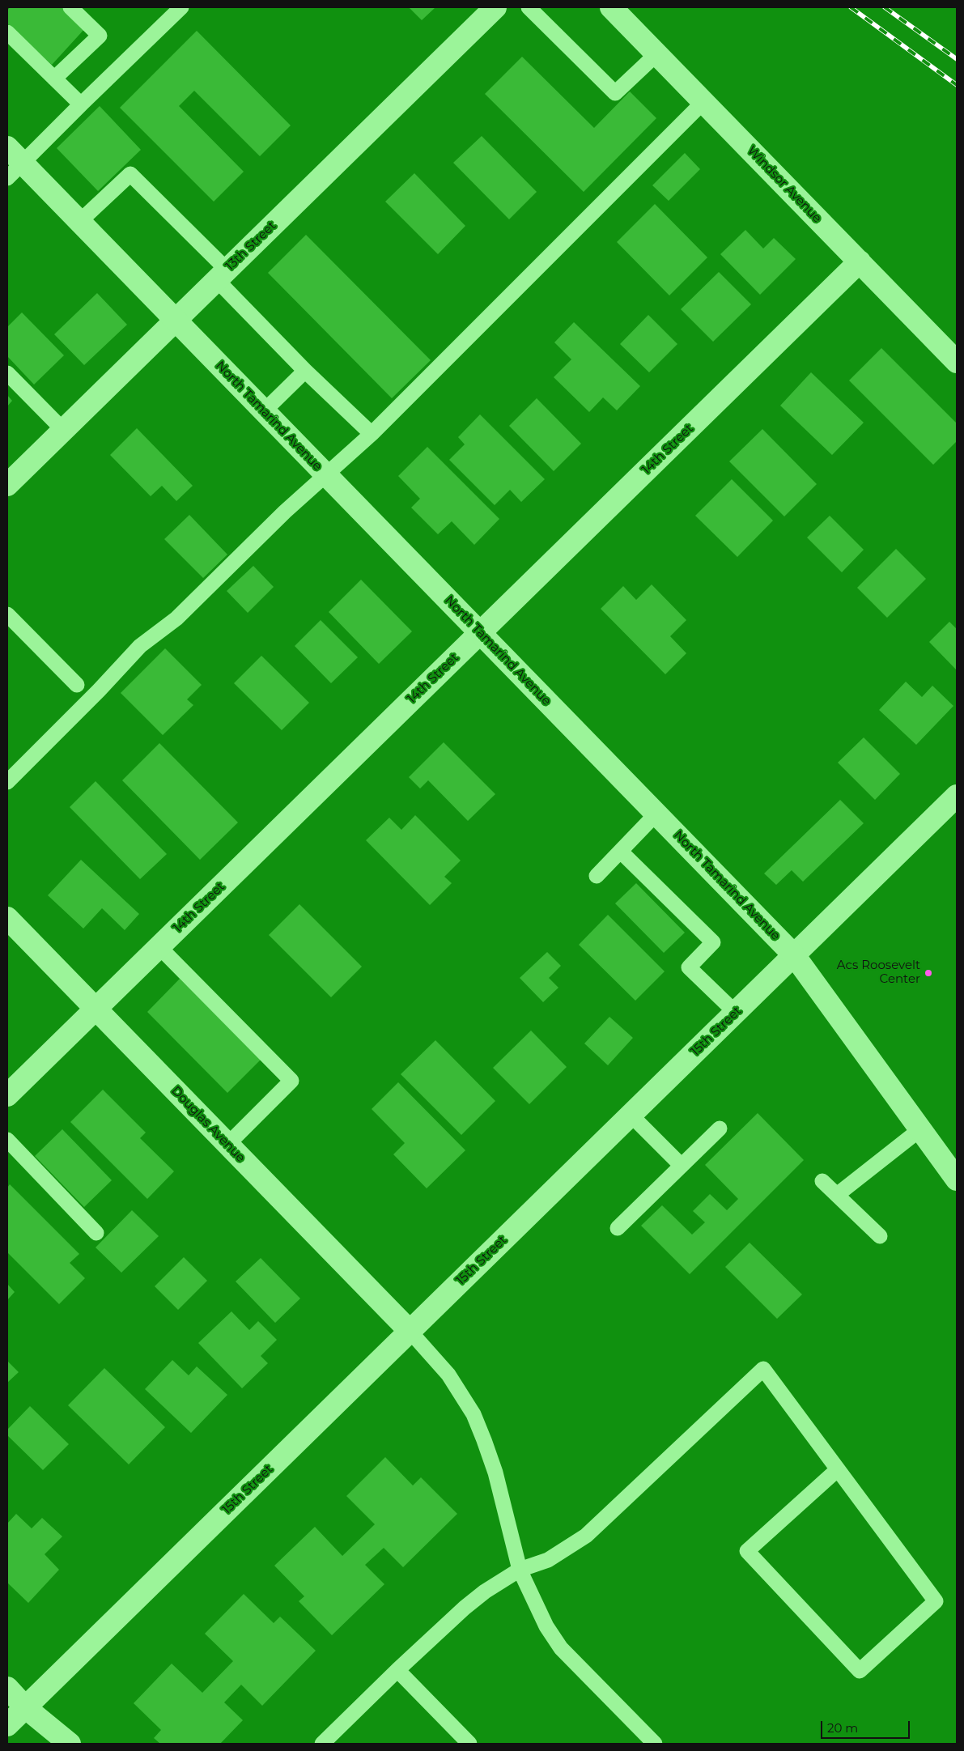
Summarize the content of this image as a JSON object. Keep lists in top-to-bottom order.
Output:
{
  "streets": {
    "street": [
      "Windsor Avenue",
      "13th Street",
      "North Tamarind Avenue",
      "14th Street",
      "15th Street",
      "Douglas Avenue"
    ]
  },
  "crossings": [
    ["Windsor Avenue", "14th Street"],
    ["13th Street", "North Tamarind Avenue"],
    ["North Tamarind Avenue", "14th Street"],
    ["North Tamarind Avenue", "15th Street"],
    ["14th Street", "Douglas Avenue"],
    ["15th Street", "Douglas Avenue"]
  ],
  "places": ["Acs Roosevelt Center"],
  "scale_bar": "20 m"
}
